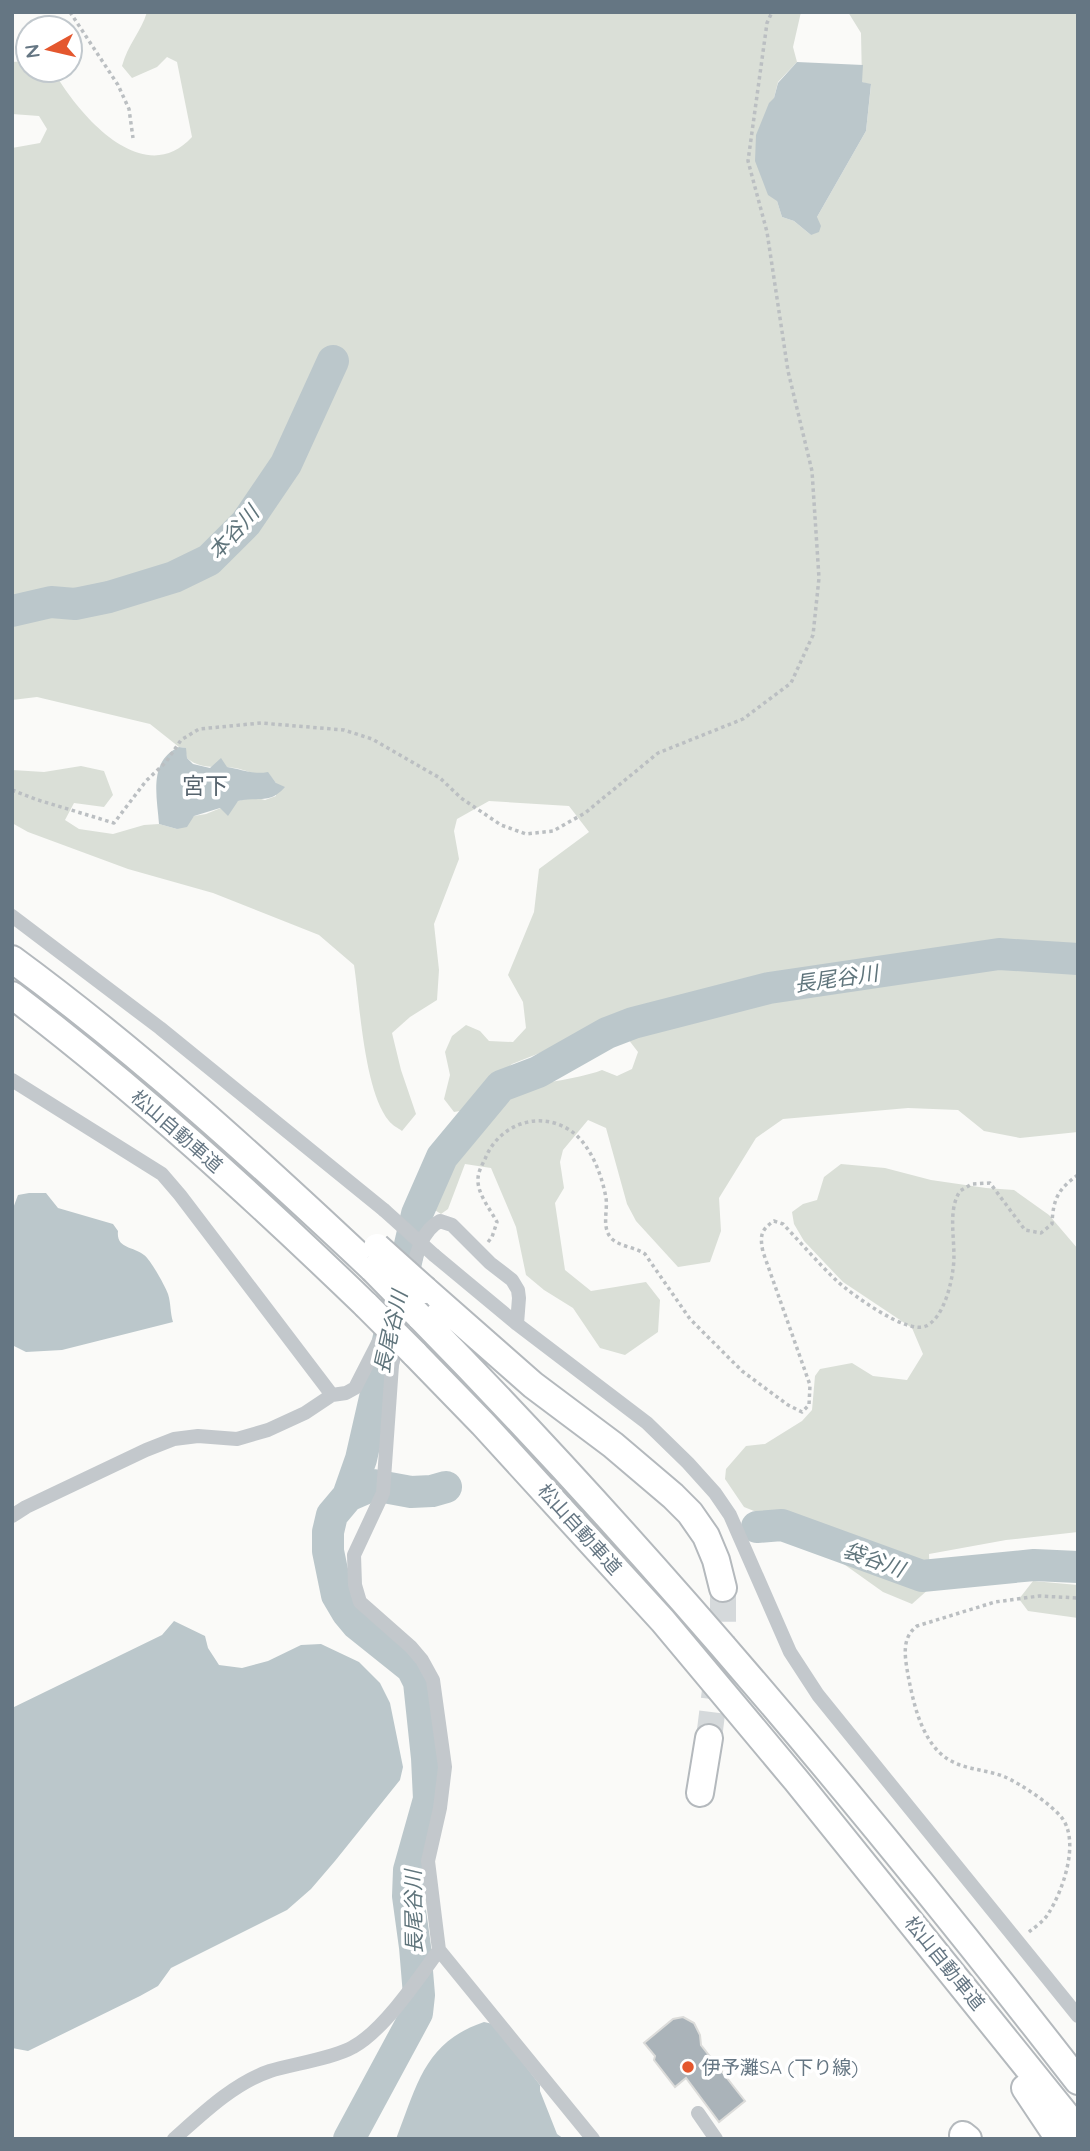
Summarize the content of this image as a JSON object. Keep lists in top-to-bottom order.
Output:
{
  "streets": {
    "highway": ["松山自動車道"]
  },
  "districts": ["宮下"],
  "water": ["本谷川", "長尾谷川", "袋谷川"],
  "places": ["伊予灘SA (下り線)"],
  "north": "left"
}
